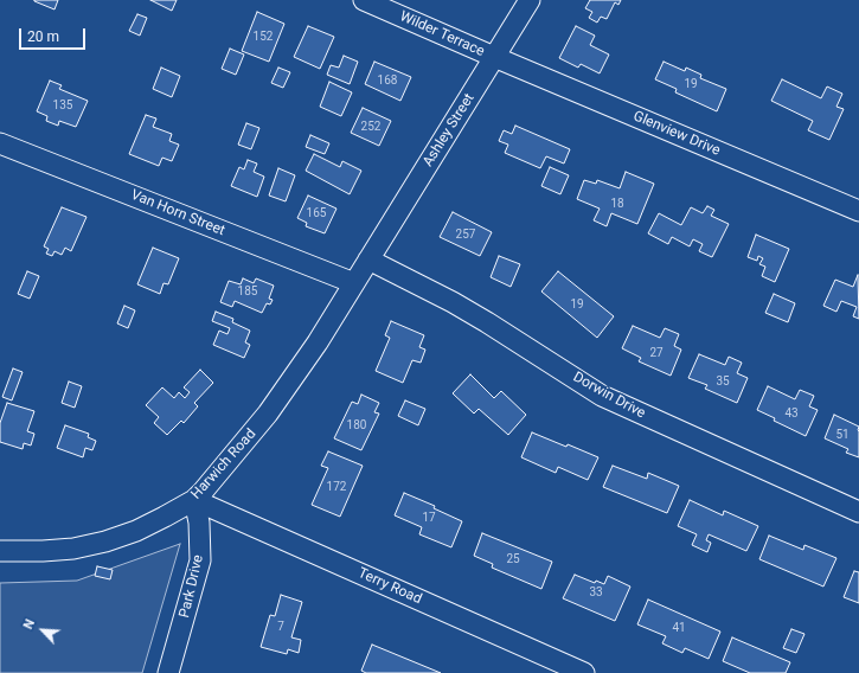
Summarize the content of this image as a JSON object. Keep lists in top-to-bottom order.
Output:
{
  "streets": {
    "street": [
      "Wilder Terrace",
      "Ashley Street",
      "Glenview Drive",
      "Van Horn Street",
      "Dorwin Drive",
      "Harwich Road",
      "Park Drive",
      "Terry Road"
    ]
  },
  "crossings": [
    ["Wilder Terrace", "Ashley Street"],
    ["Wilder Terrace", "Glenview Drive"],
    ["Ashley Street", "Glenview Drive"],
    ["Ashley Street", "Dorwin Drive"],
    ["Ashley Street", "Harwich Road"],
    ["Van Horn Street", "Harwich Road"],
    ["Dorwin Drive", "Harwich Road"],
    ["Harwich Road", "Park Drive"],
    ["Harwich Road", "Terry Road"],
    ["Park Drive", "Terry Road"]
  ],
  "house_numbers": [
    "152",
    "168",
    "19",
    "135",
    "252",
    "18",
    "165",
    "257",
    "185",
    "19",
    "27",
    "35",
    "43",
    "180",
    "51",
    "172",
    "17",
    "25",
    "33",
    "7",
    "41"
  ],
  "scale_bar": "20 m",
  "north": "top left"
}
